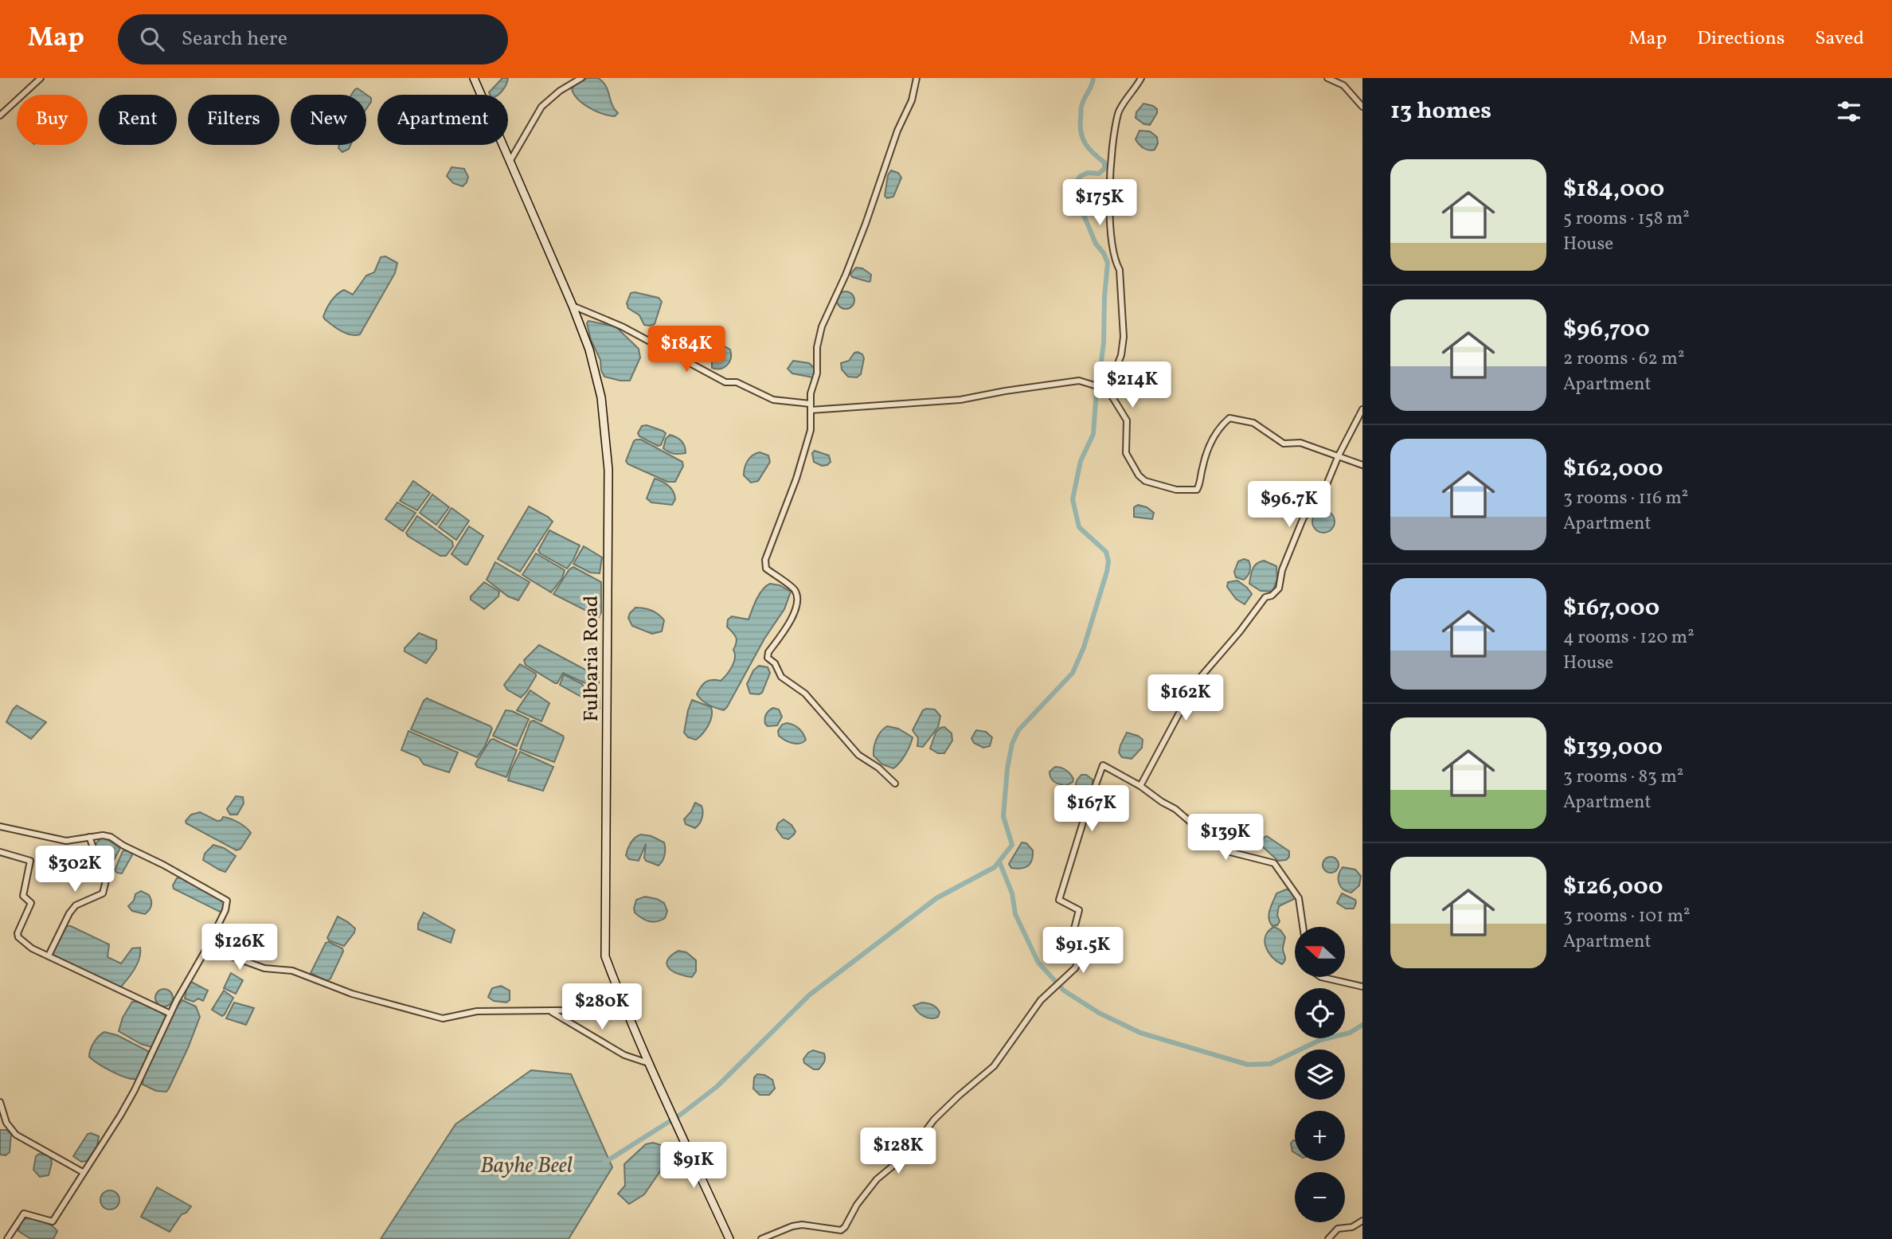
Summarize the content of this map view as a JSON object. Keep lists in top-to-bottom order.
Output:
{
  "streets": {
    "main road": ["Fulbaria Road"]
  },
  "water": ["Bayhe Beel"],
  "north": "left",
  "page": {
    "header": "Map",
    "search": "Search here",
    "nav": ["Map", "Directions", "Saved"],
    "heading": "13 homes",
    "chip": [
      "Buy",
      "Rent",
      "Filters",
      "New",
      "Apartment"
    ],
    "list": [
      {
        "name": "$184,000",
        "note": "5 rooms · 158 m² · House"
      },
      {
        "name": "$96,700",
        "note": "2 rooms · 62 m² · Apartment"
      },
      {
        "name": "$162,000",
        "note": "3 rooms · 116 m² · Apartment"
      },
      {
        "name": "$167,000",
        "note": "4 rooms · 120 m² · House"
      },
      {
        "name": "$139,000",
        "note": "3 rooms · 83 m² · Apartment"
      },
      {
        "name": "$126,000",
        "note": "3 rooms · 101 m² · Apartment"
      }
    ],
    "price": [
      "$175K",
      "$184K",
      "$214K",
      "$96.7K",
      "$162K",
      "$167K",
      "$139K",
      "$302K",
      "$126K",
      "$91.5K",
      "$280K",
      "$128K",
      "$91K"
    ],
    "map_buttons": ["+", "−"]
  }
}
